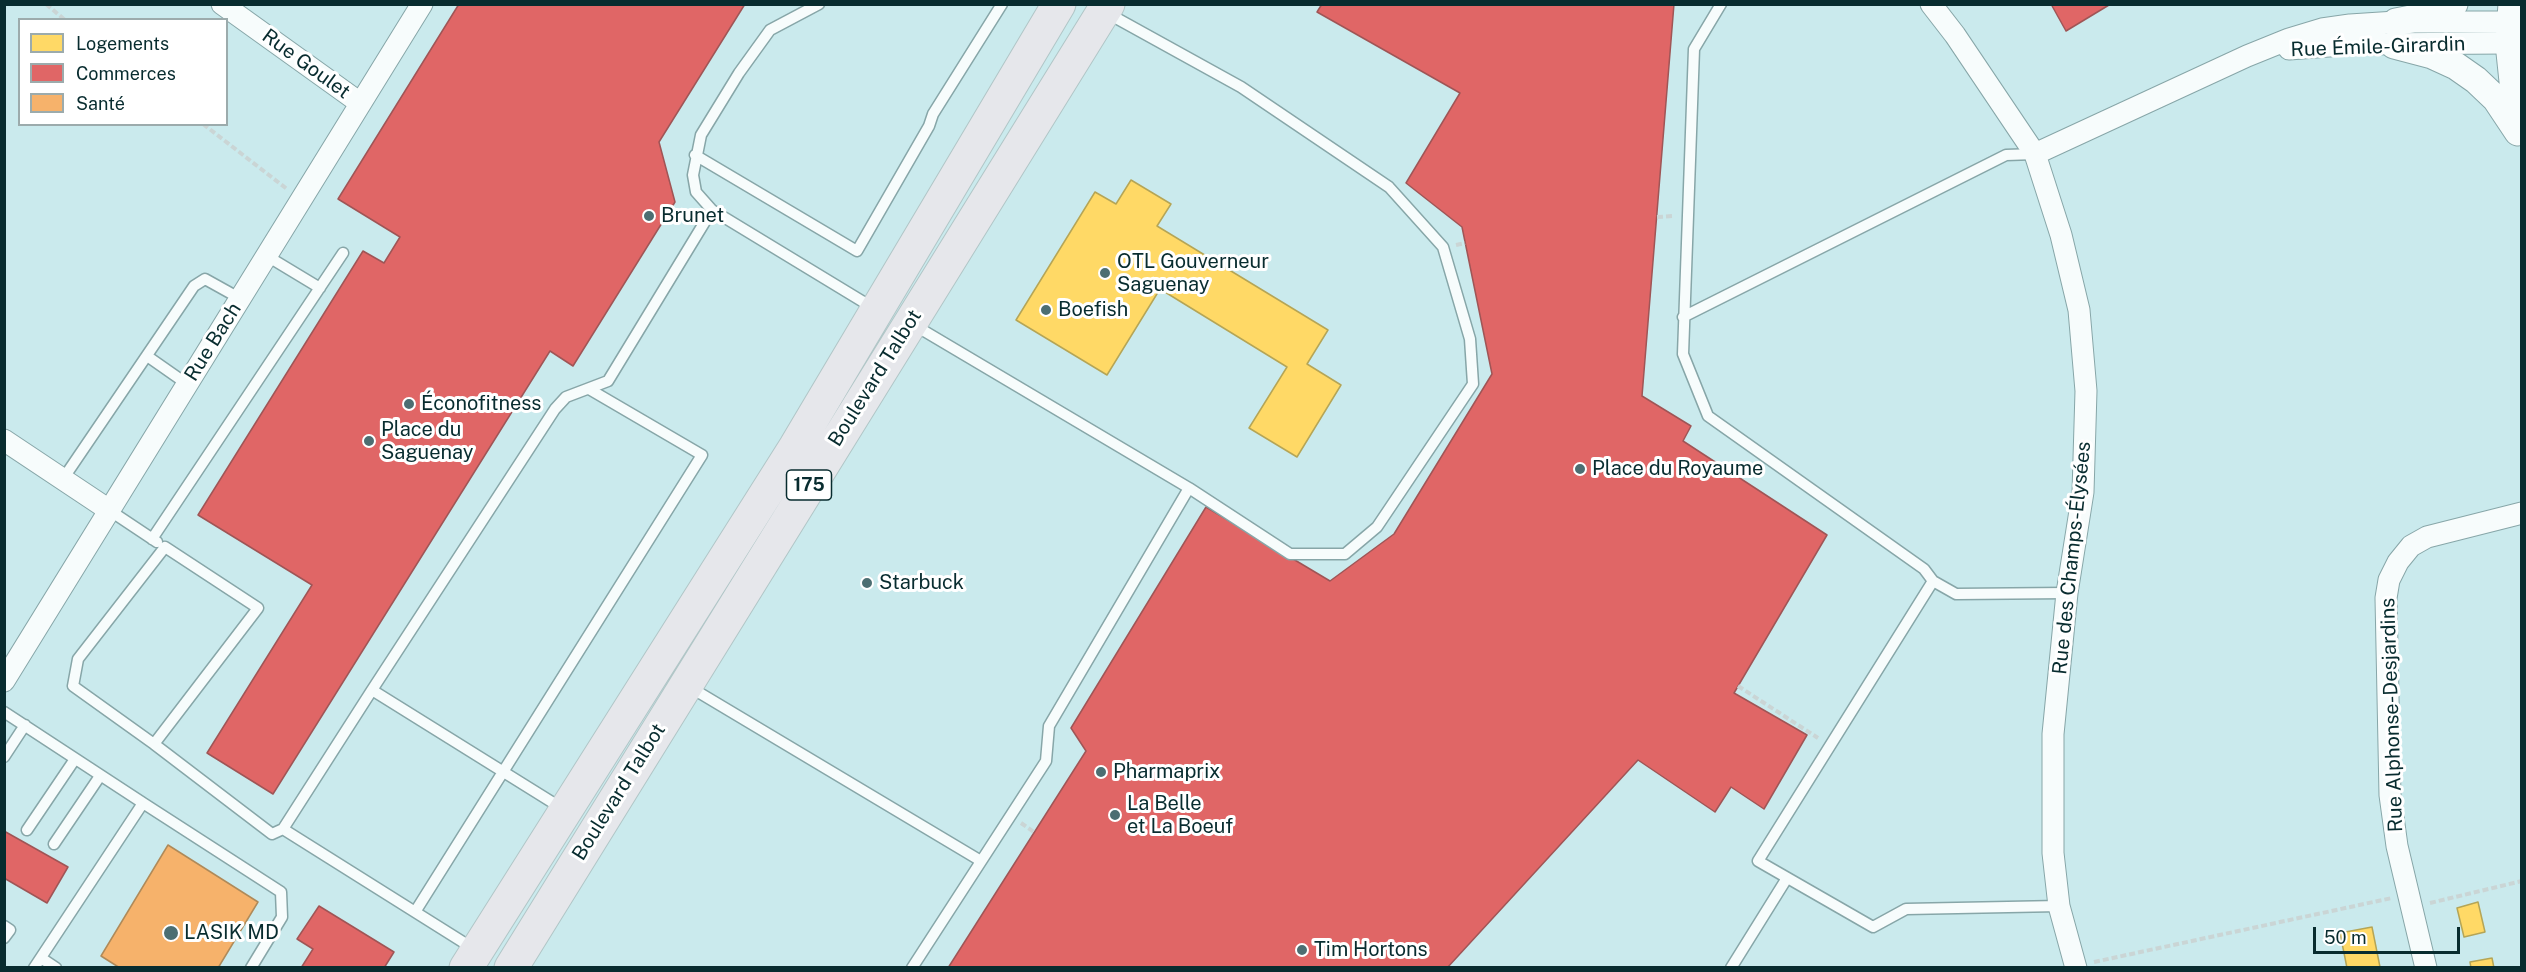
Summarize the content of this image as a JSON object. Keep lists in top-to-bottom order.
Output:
{
  "streets": {
    "main road": ["Boulevard Talbot", "175"],
    "street": [
      "Rue Émile-Girardin",
      "Rue Goulet",
      "Rue Bach",
      "Rue des Champs-Élysées",
      "Rue Alphonse-Desjardins"
    ]
  },
  "crossings": [
    ["Rue Émile-Girardin", "Rue des Champs-Élysées"],
    ["Rue Goulet", "Rue Bach"]
  ],
  "places": [
    "Brunet",
    "OTL Gouverneur Saguenay",
    "Boefish",
    "Éconofitness",
    "Place du Saguenay",
    "Place du Royaume",
    "Starbuck",
    "Pharmaprix",
    "La Belle et La Boeuf",
    "LASIK MD",
    "Tim Hortons"
  ],
  "legend": ["Logements", "Commerces", "Santé"],
  "scale_bar": "50 m"
}
